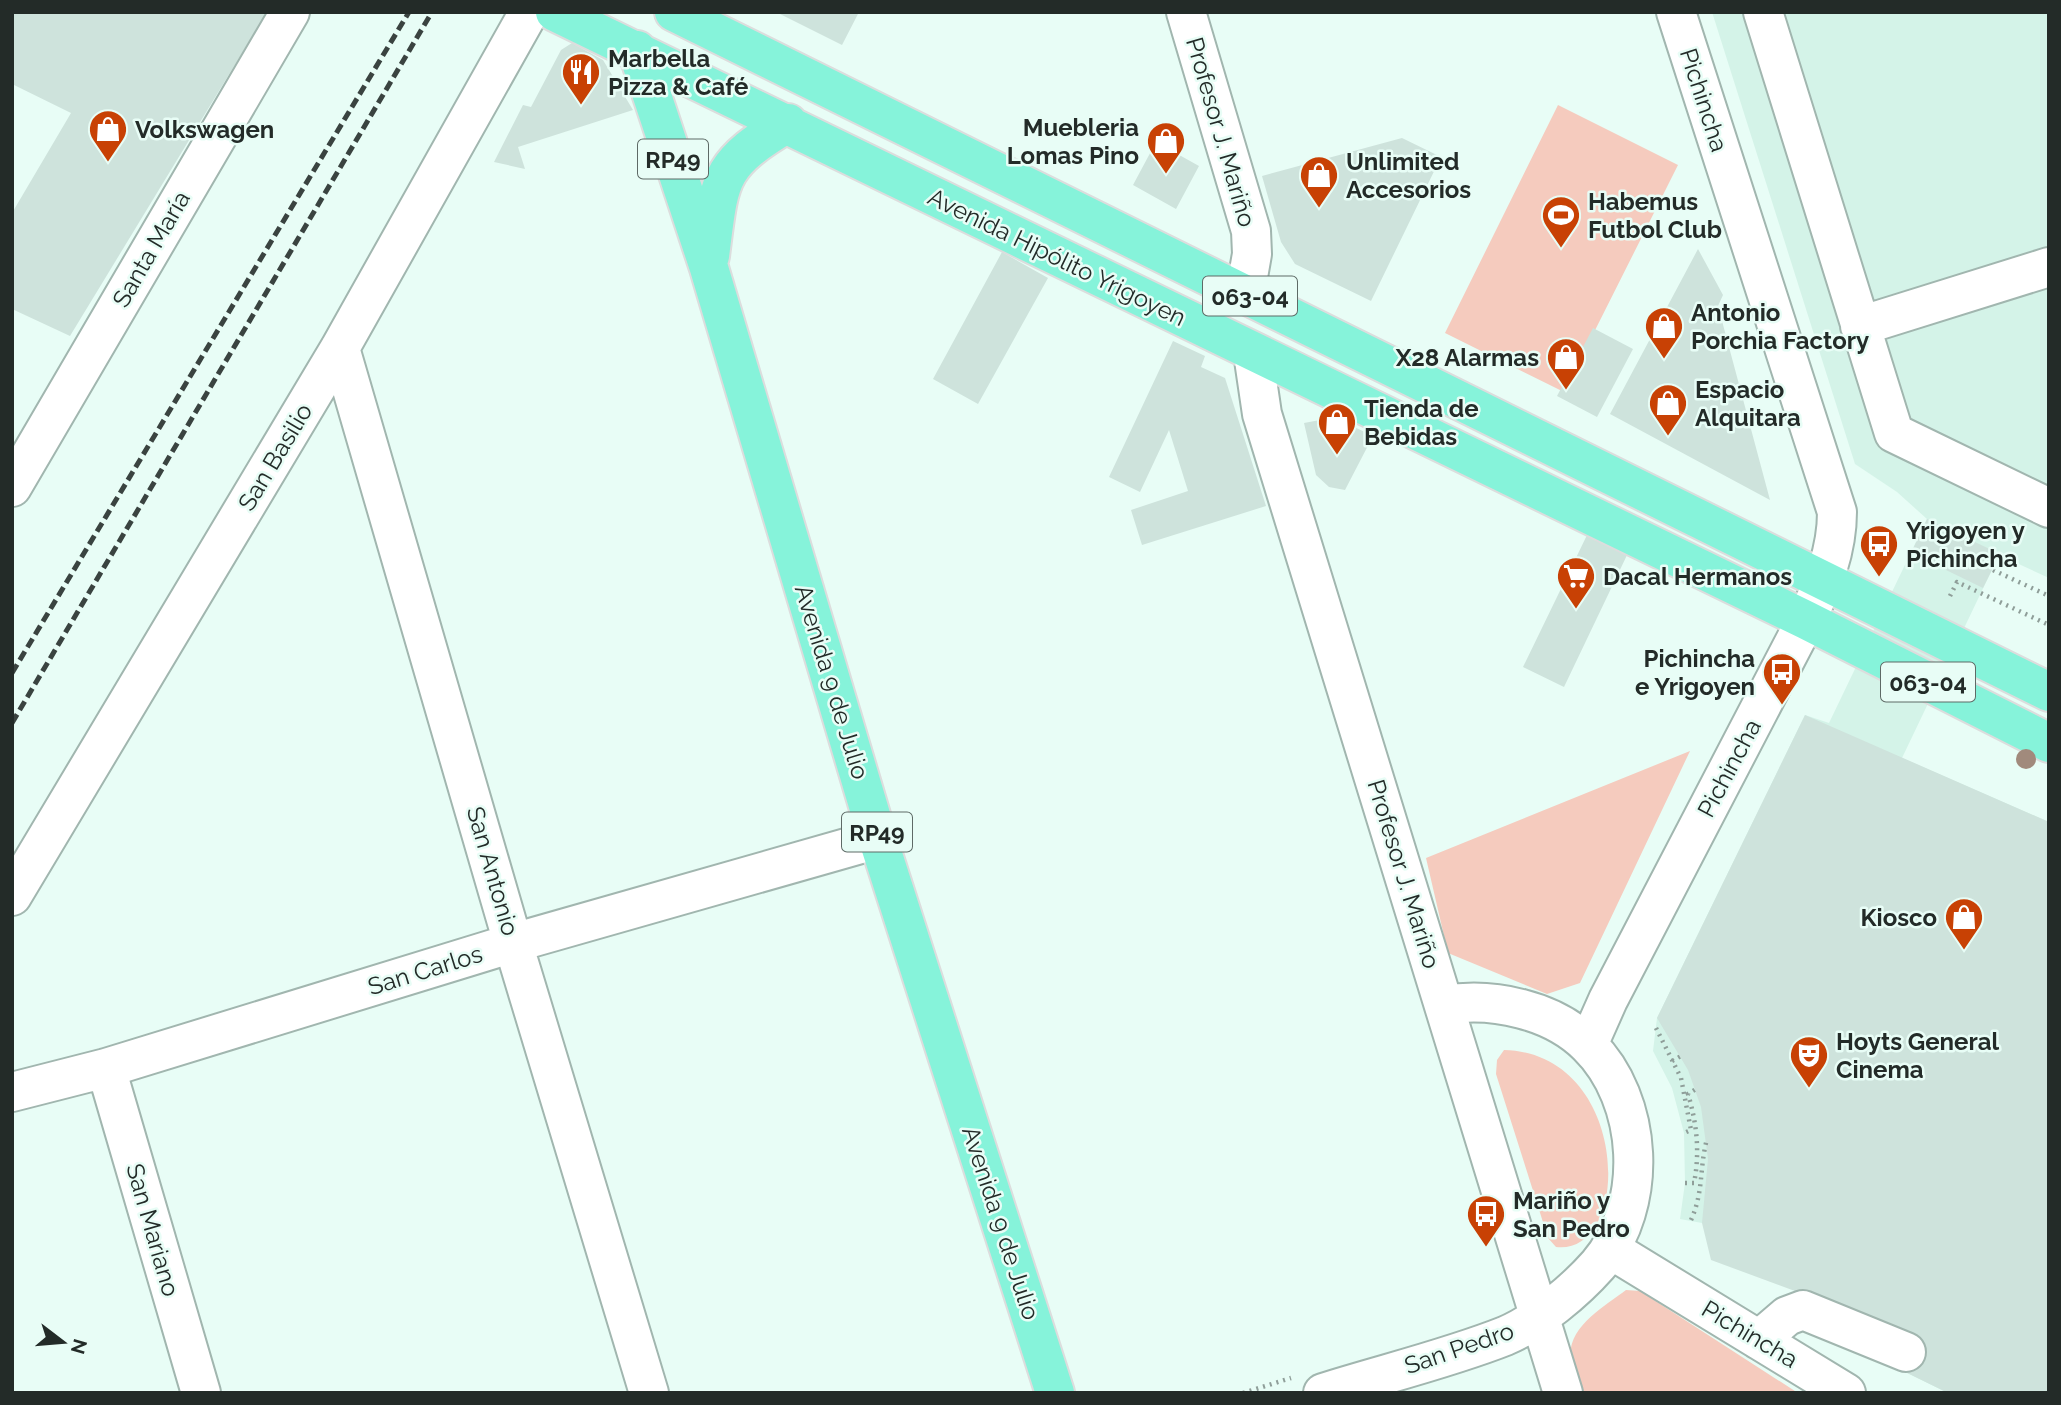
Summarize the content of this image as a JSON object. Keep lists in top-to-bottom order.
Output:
{
  "streets": {
    "main road": [
      "RP49",
      "Avenida Hipólito Yrigoyen",
      "063-04",
      "Avenida 9 de Julio"
    ],
    "street": [
      "Pichincha",
      "Profesor J. Mariño",
      "Santa María",
      "San Basilio",
      "San Antonio",
      "San Carlos",
      "San Mariano",
      "San Pedro"
    ]
  },
  "crossings": [
    ["Pichincha", "Avenida Hipólito Yrigoyen"],
    ["Pichincha", "San Pedro"],
    ["Profesor J. Mariño", "Avenida Hipólito Yrigoyen"],
    ["Profesor J. Mariño", "San Pedro"],
    ["RP49", "Avenida Hipólito Yrigoyen"],
    ["RP49", "Avenida 9 de Julio"],
    ["Avenida Hipólito Yrigoyen", "Avenida 9 de Julio"],
    ["San Basilio", "San Antonio"],
    ["Avenida 9 de Julio", "San Carlos"],
    ["San Antonio", "San Carlos"],
    ["San Carlos", "San Mariano"]
  ],
  "places": {
    "restaurant": ["Marbella Pizza & Café"],
    "shop": [
      "Volkswagen",
      "Muebleria Lomas Pino",
      "Unlimited Accesorios",
      "Antonio Porchia Factory",
      "X28 Alarmas",
      "Espacio Alquitara",
      "Tienda de Bebidas",
      "Kiosco"
    ],
    "sports": ["Habemus Futbol Club"],
    "bus stop": ["Yrigoyen y Pichincha", "Pichincha e Yrigoyen", "Mariño y San Pedro"],
    "supermarket": ["Dacal Hermanos"],
    "theatre": ["Hoyts General Cinema"]
  },
  "north": "right"
}
